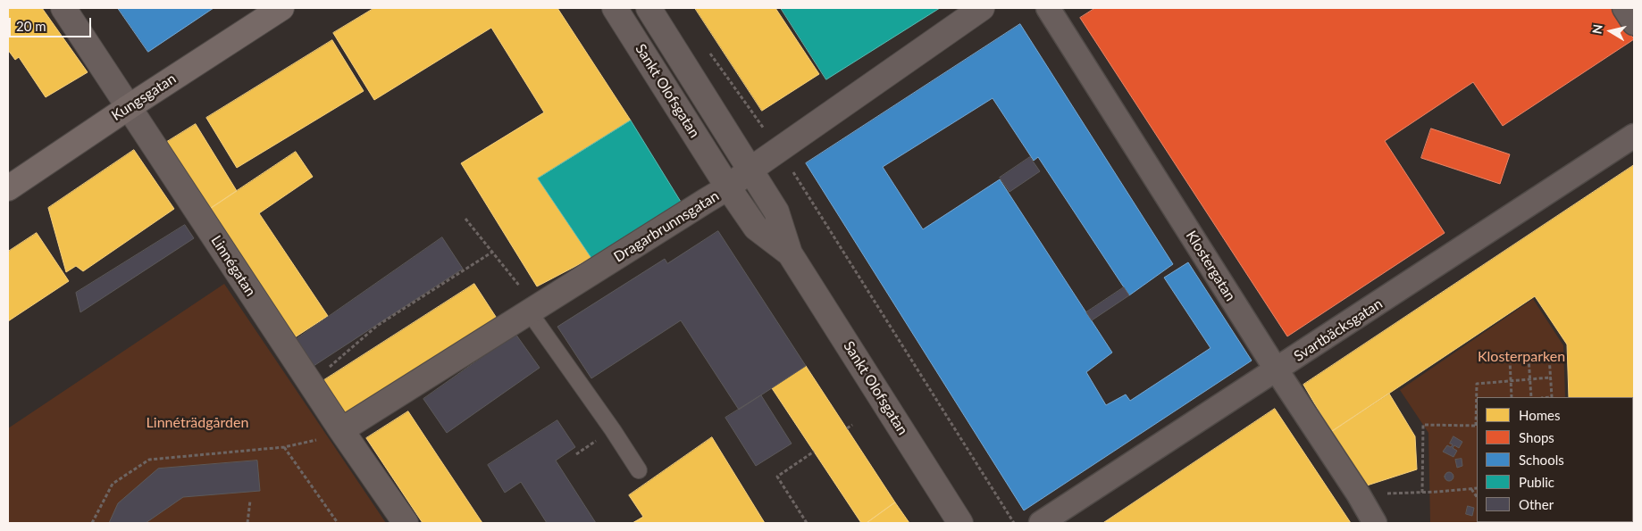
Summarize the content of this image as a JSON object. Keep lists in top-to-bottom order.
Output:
{
  "streets": {
    "main road": ["Kungsgatan"],
    "street": [
      "Sankt Olofsgatan",
      "Dragarbrunnsgatan",
      "Linnégatan",
      "Klostergatan",
      "Svartbäcksgatan"
    ]
  },
  "crossings": [
    ["Sankt Olofsgatan", "Dragarbrunnsgatan"],
    ["Kungsgatan", "Linnégatan"],
    ["Dragarbrunnsgatan", "Linnégatan"],
    ["Klostergatan", "Svartbäcksgatan"]
  ],
  "parks": ["Klosterparken", "Linnéträdgården"],
  "legend": [
    "Homes",
    "Shops",
    "Schools",
    "Public",
    "Other"
  ],
  "scale_bar": "20 m",
  "north": "left"
}
